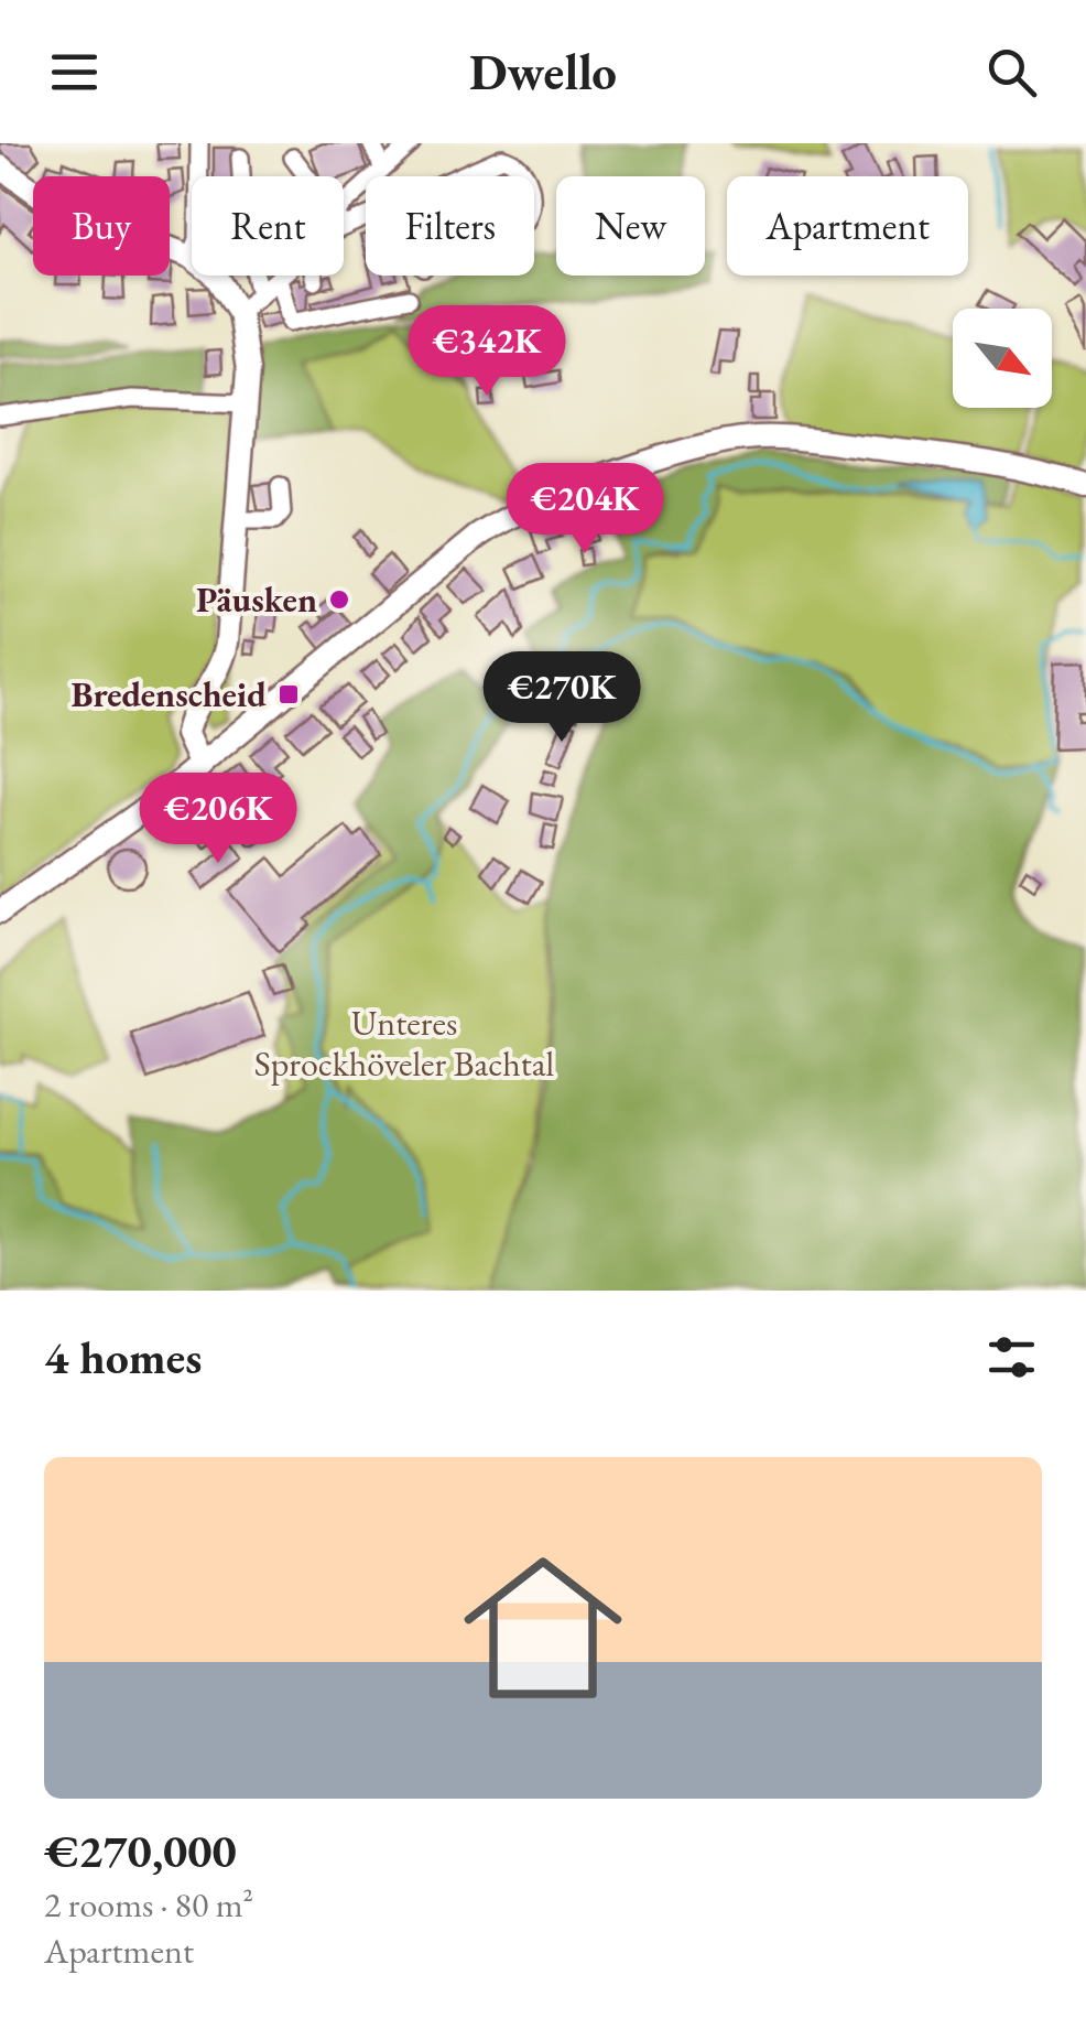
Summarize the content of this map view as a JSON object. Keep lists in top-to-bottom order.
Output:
{
  "parks": ["Unteres Sprockhöveler Bachtal"],
  "places": {
    "other": ["Päusken"],
    "transit": ["Bredenscheid"]
  },
  "north": "bottom right",
  "page": {
    "header": "Dwello",
    "chip": [
      "Buy",
      "Rent",
      "Filters",
      "New",
      "Apartment"
    ],
    "price": [
      "€342K",
      "€204K",
      "€270K",
      "€206K"
    ],
    "heading": "4 homes",
    "list": [
      {
        "name": "€270,000",
        "note": "2 rooms · 80 m² · Apartment"
      }
    ]
  }
}
